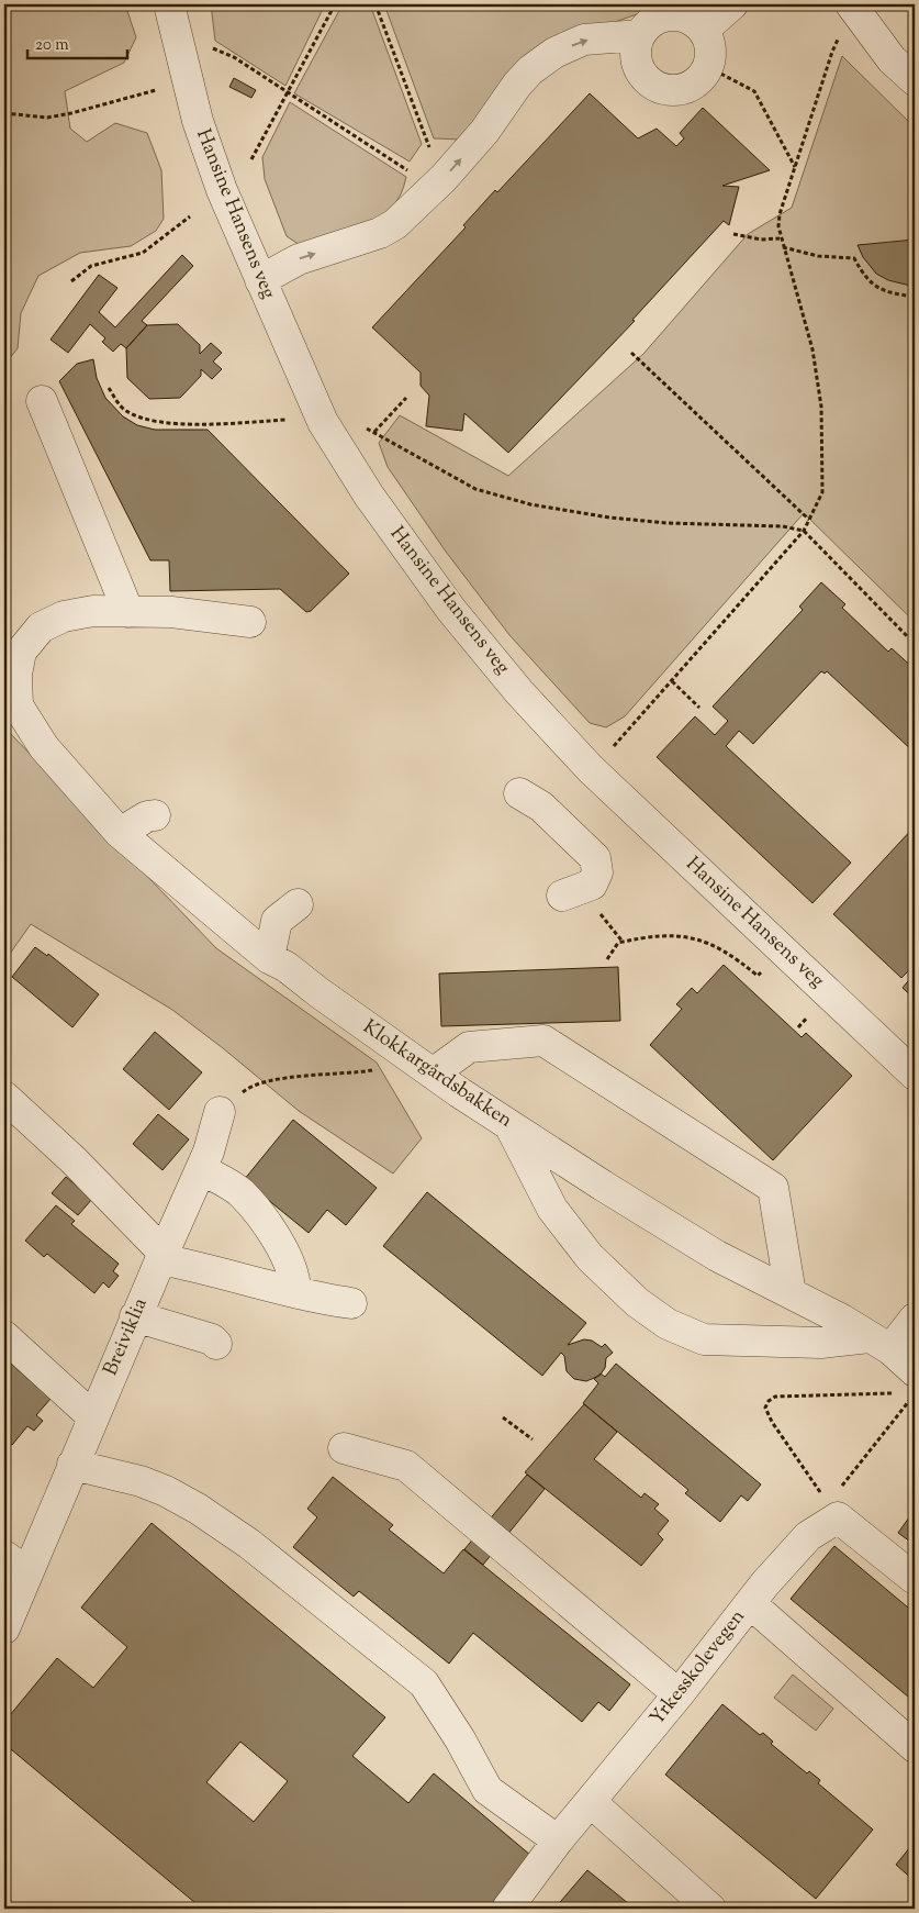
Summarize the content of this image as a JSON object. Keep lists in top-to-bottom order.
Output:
{
  "streets": {
    "street": [
      "Hansine Hansens veg",
      "Klokkargårdsbakken",
      "Breiviklia",
      "Yrkesskolevegen"
    ]
  },
  "scale_bar": "20 m"
}
